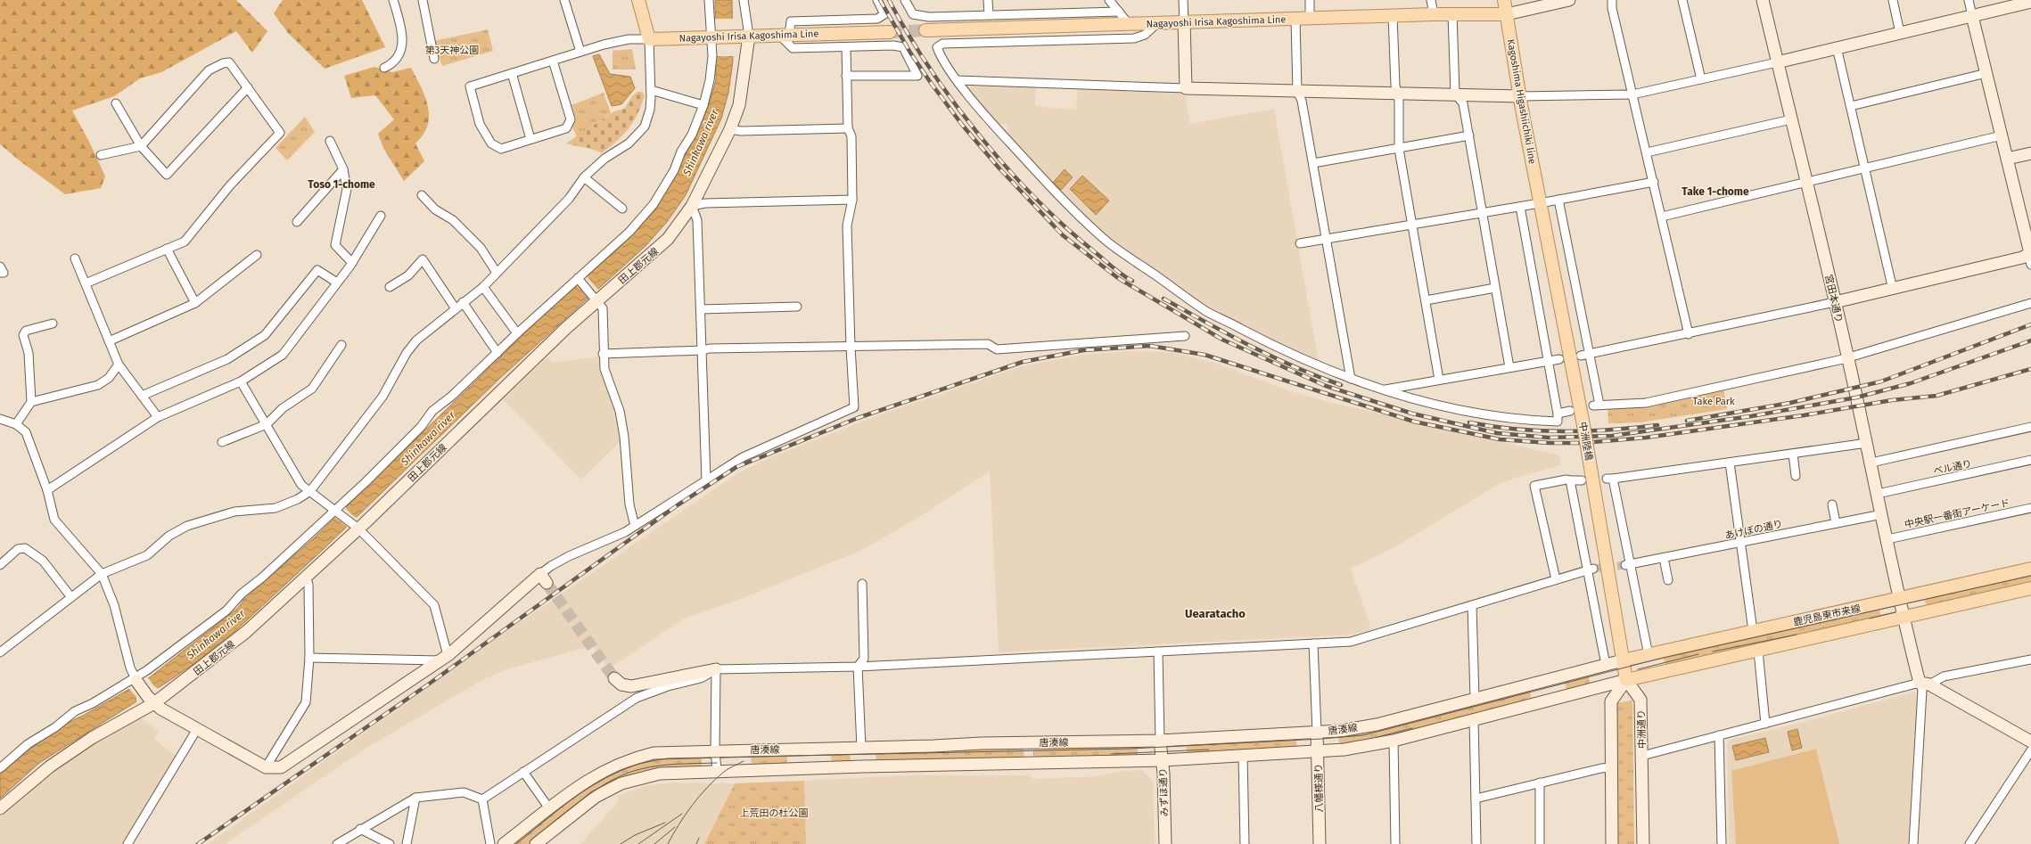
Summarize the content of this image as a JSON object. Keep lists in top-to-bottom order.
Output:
{
  "streets": {
    "main road": [
      "Nagayoshi Irisa Kagoshima Line",
      "Kagoshima Higashiichiki line",
      "中洲陸橋",
      "鹿児島東市来線"
    ],
    "street": [
      "田上郡元線",
      "宮田本通り",
      "ベル通り",
      "中央駅一番街アーケード",
      "あけぼの通り",
      "唐湊線",
      "中洲通り",
      "八幡様通り",
      "みずほ通り"
    ]
  },
  "crossings": [
    ["Nagayoshi Irisa Kagoshima Line", "Kagoshima Higashiichiki line"],
    ["Nagayoshi Irisa Kagoshima Line", "田上郡元線"],
    ["Kagoshima Higashiichiki line", "中洲陸橋"],
    ["宮田本通り", "ベル通り"],
    ["宮田本通り", "中央駅一番街アーケード"],
    ["宮田本通り", "あけぼの通り"],
    ["宮田本通り", "鹿児島東市来線"],
    ["中洲陸橋", "鹿児島東市来線"],
    ["中洲陸橋", "唐湊線"],
    ["中洲陸橋", "中洲通り"],
    ["鹿児島東市来線", "唐湊線"],
    ["鹿児島東市来線", "中洲通り"],
    ["唐湊線", "中洲通り"],
    ["唐湊線", "八幡様通り"],
    ["唐湊線", "みずほ通り"]
  ],
  "districts": ["Toso 1-chome", "Take 1-chome", "Uearatacho"],
  "water": ["Shinkawa river"],
  "parks": ["第3天神公園", "Take Park", "上荒田の杜公園"]
}
